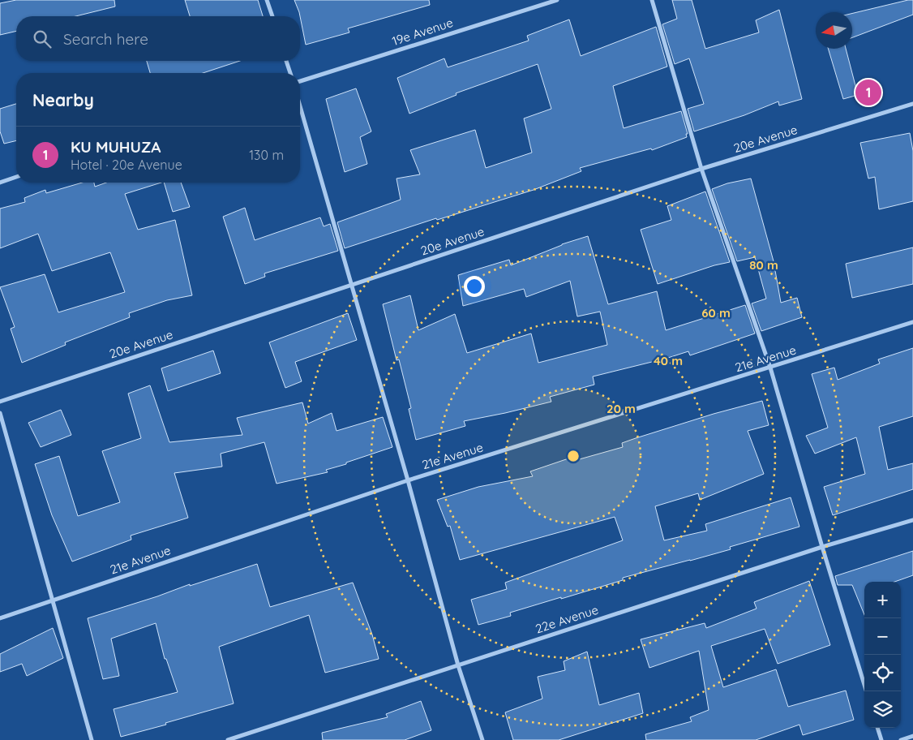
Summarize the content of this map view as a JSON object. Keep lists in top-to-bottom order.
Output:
{
  "streets": {
    "street": [
      "19e Avenue",
      "20e Avenue",
      "21e Avenue",
      "22e Avenue"
    ]
  },
  "north": "left",
  "page": {
    "search": "Search here",
    "heading": "Nearby",
    "pins": "1",
    "list": [
      {
        "mark": "1",
        "name": "KU MUHUZA",
        "note": "Hotel · 20e Avenue",
        "value": "130 m"
      }
    ],
    "map_buttons": ["+", "−"]
  },
  "rings": [
    "80 m",
    "60 m",
    "40 m",
    "20 m"
  ]
}
